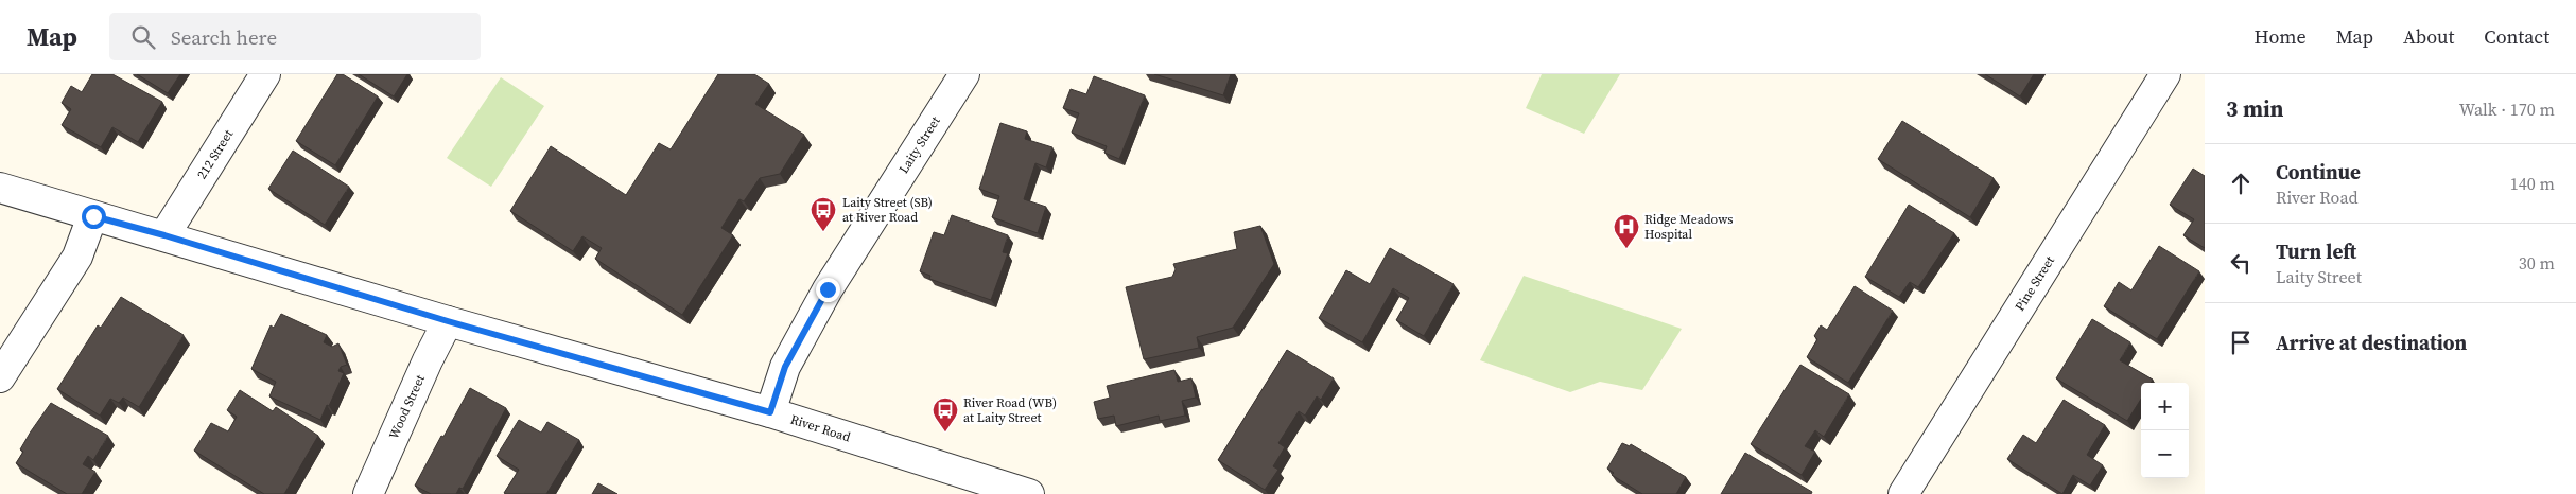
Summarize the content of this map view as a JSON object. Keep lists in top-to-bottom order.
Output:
{
  "streets": {
    "street": [
      "Laity Street",
      "212 Street",
      "Pine Street",
      "Wood Street",
      "River Road"
    ]
  },
  "crossings": [
    ["Laity Street", "River Road"],
    ["212 Street", "River Road"],
    ["Wood Street", "River Road"]
  ],
  "places": {
    "bus stop": ["Laity Street (SB) at River Road", "River Road (WB) at Laity Street"],
    "hospital": ["Ridge Meadows Hospital"]
  },
  "page": {
    "header": "Map",
    "search": "Search here",
    "nav": [
      "Home",
      "Map",
      "About",
      "Contact"
    ],
    "heading": ["3 min", "Walk · 170 m"],
    "list": [
      ["Continue", "River Road", "140 m"],
      ["Turn left", "Laity Street", "30 m"],
      "Arrive at destination"
    ],
    "map_buttons": ["+", "−"]
  }
}
